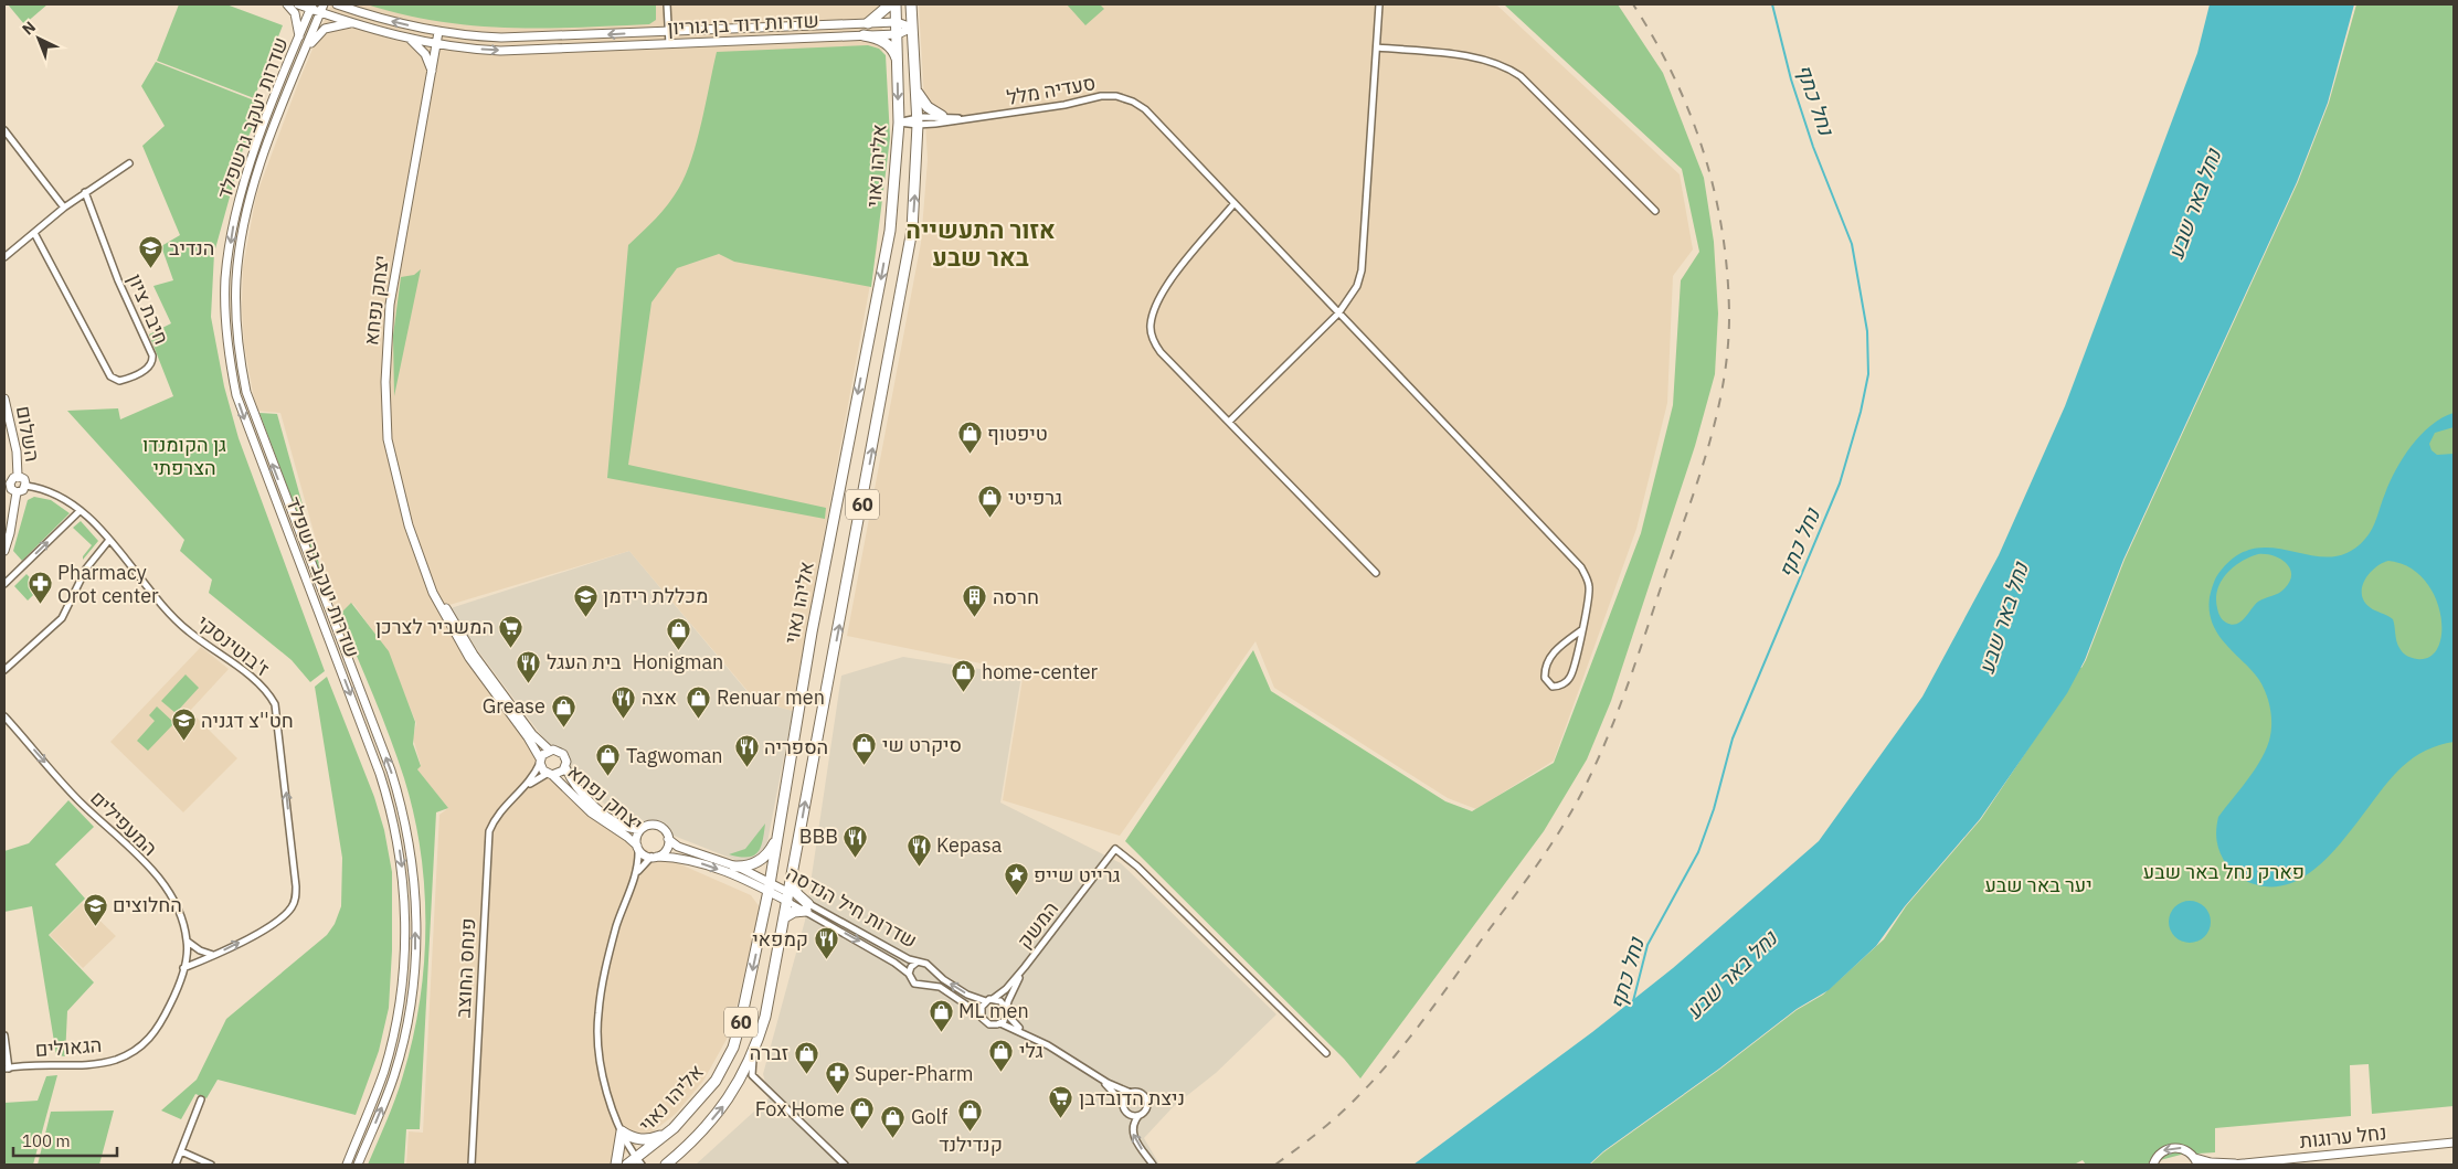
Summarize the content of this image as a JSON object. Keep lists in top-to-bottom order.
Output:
{
  "streets": {
    "highway": ["אליהו נאוי", "60"],
    "main road": [
      "שדרות דוד בן גוריון",
      "שדרות יעקב גרשפלד",
      "יצחק נפחא",
      "השלום",
      "שדרות חיל הנדסה",
      "נחל ערוגות"
    ],
    "street": [
      "סעדיה מלל",
      "חיבת ציון",
      "ז'בוטינסקי",
      "המעפילים",
      "המשק",
      "פנחס החוצב",
      "הגאולים"
    ]
  },
  "crossings": [
    ["שדרות דוד בן גוריון", "שדרות יעקב גרשפלד"],
    ["שדרות דוד בן גוריון", "אליהו נאוי"],
    ["שדרות דוד בן גוריון", "יצחק נפחא"],
    ["סעדיה מלל", "אליהו נאוי"],
    ["אליהו נאוי", "שדרות חיל הנדסה"],
    ["יצחק נפחא", "פנחס החוצב"],
    ["השלום", "ז'בוטינסקי"],
    ["ז'בוטינסקי", "המעפילים"],
    ["ז'בוטינסקי", "הגאולים"],
    ["המעפילים", "הגאולים"],
    ["שדרות חיל הנדסה", "המשק"]
  ],
  "one_way": ["ז'בוטינסקי", "המעפילים"],
  "districts": ["אזור התעשייה באר שבע"],
  "water": ["נחל כתף", "נחל באר שבע"],
  "parks": ["גן הקומנדו הצרפתי", "פארק נחל באר שבע", "יער באר שבע"],
  "places": {
    "school or university": [
      "הנדיב",
      "מכללת רידמן",
      "חט''צ דגניה",
      "החלוצים"
    ],
    "shop": [
      "טיפטוף",
      "גרפיטי",
      "Honigman",
      "home-center",
      "Renuar men",
      "Grease",
      "סיקרט שי",
      "Tagwoman",
      "ML men",
      "גלי",
      "זברה",
      "Fox Home",
      "קנדילנד",
      "Golf"
    ],
    "pharmacy": ["Pharmacy Orot center", "Super-Pharm"],
    "building": ["חרסה"],
    "supermarket": ["המשביר לצרכן", "ניצת הדובדבן"],
    "restaurant": [
      "בית העגל",
      "אצה",
      "הספריה",
      "BBB",
      "Kepasa",
      "קמפאי"
    ],
    "place": ["גרייט שייפ"]
  },
  "scale_bar": "100 m",
  "north": "top left"
}
